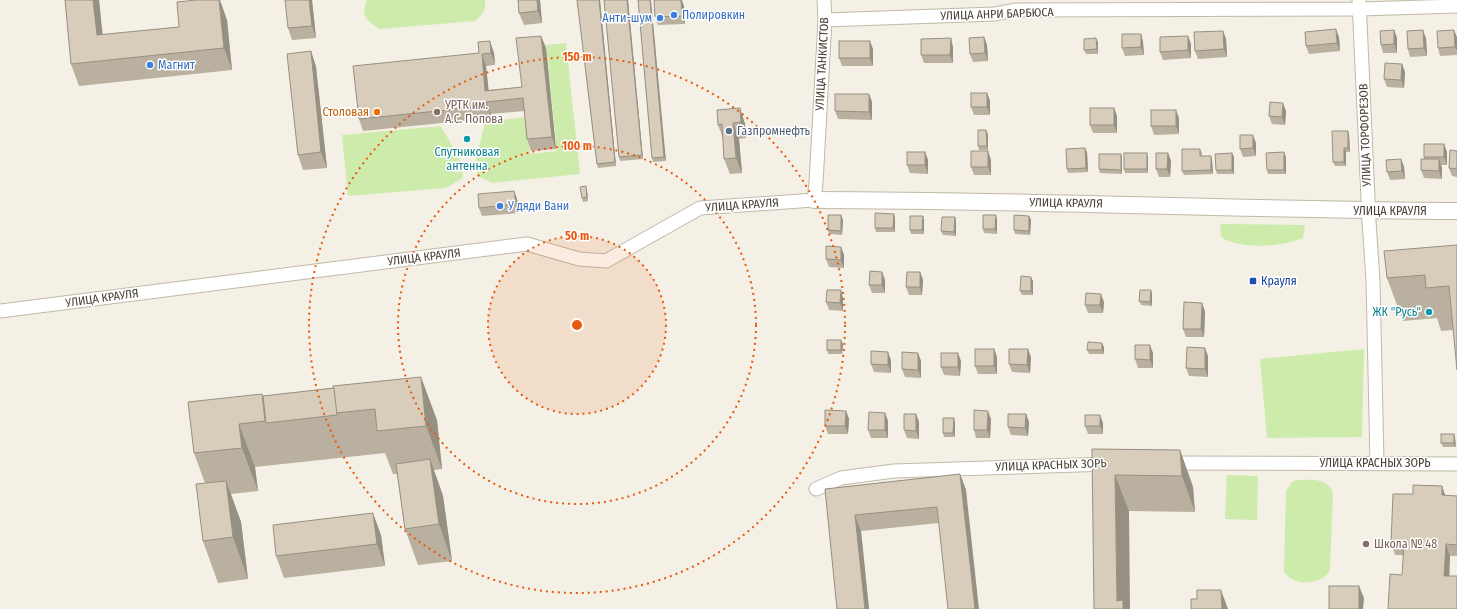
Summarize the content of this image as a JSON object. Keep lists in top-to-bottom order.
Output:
{
  "streets": {
    "street": [
      "УЛИЦА АНРИ БАРБЮСА",
      "УЛИЦА ТАНКИСТОВ",
      "УЛИЦА ТОРФОРЕЗОВ",
      "УЛИЦА КРАУЛЯ",
      "УЛИЦА КРАСНЫХ ЗОРЬ"
    ]
  },
  "crossings": [
    ["УЛИЦА АНРИ БАРБЮСА", "УЛИЦА ТАНКИСТОВ"],
    ["УЛИЦА АНРИ БАРБЮСА", "УЛИЦА ТОРФОРЕЗОВ"],
    ["УЛИЦА ТАНКИСТОВ", "УЛИЦА КРАУЛЯ"],
    ["УЛИЦА ТОРФОРЕЗОВ", "УЛИЦА КРАУЛЯ"],
    ["УЛИЦА ТОРФОРЕЗОВ", "УЛИЦА КРАСНЫХ ЗОРЬ"]
  ],
  "places": {
    "other": [
      "Полировкин",
      "Анти-шум",
      "Магнит",
      "Столовая",
      "УРТК им. А.С. Попова",
      "Газпромнефть",
      "Спутниковая антенна",
      "У дяди Вани",
      "ЖК \"Русь\"",
      "Школа № 48"
    ],
    "transit": ["Крауля"]
  },
  "rings": ["150 m", "100 m", "50 m"]
}
